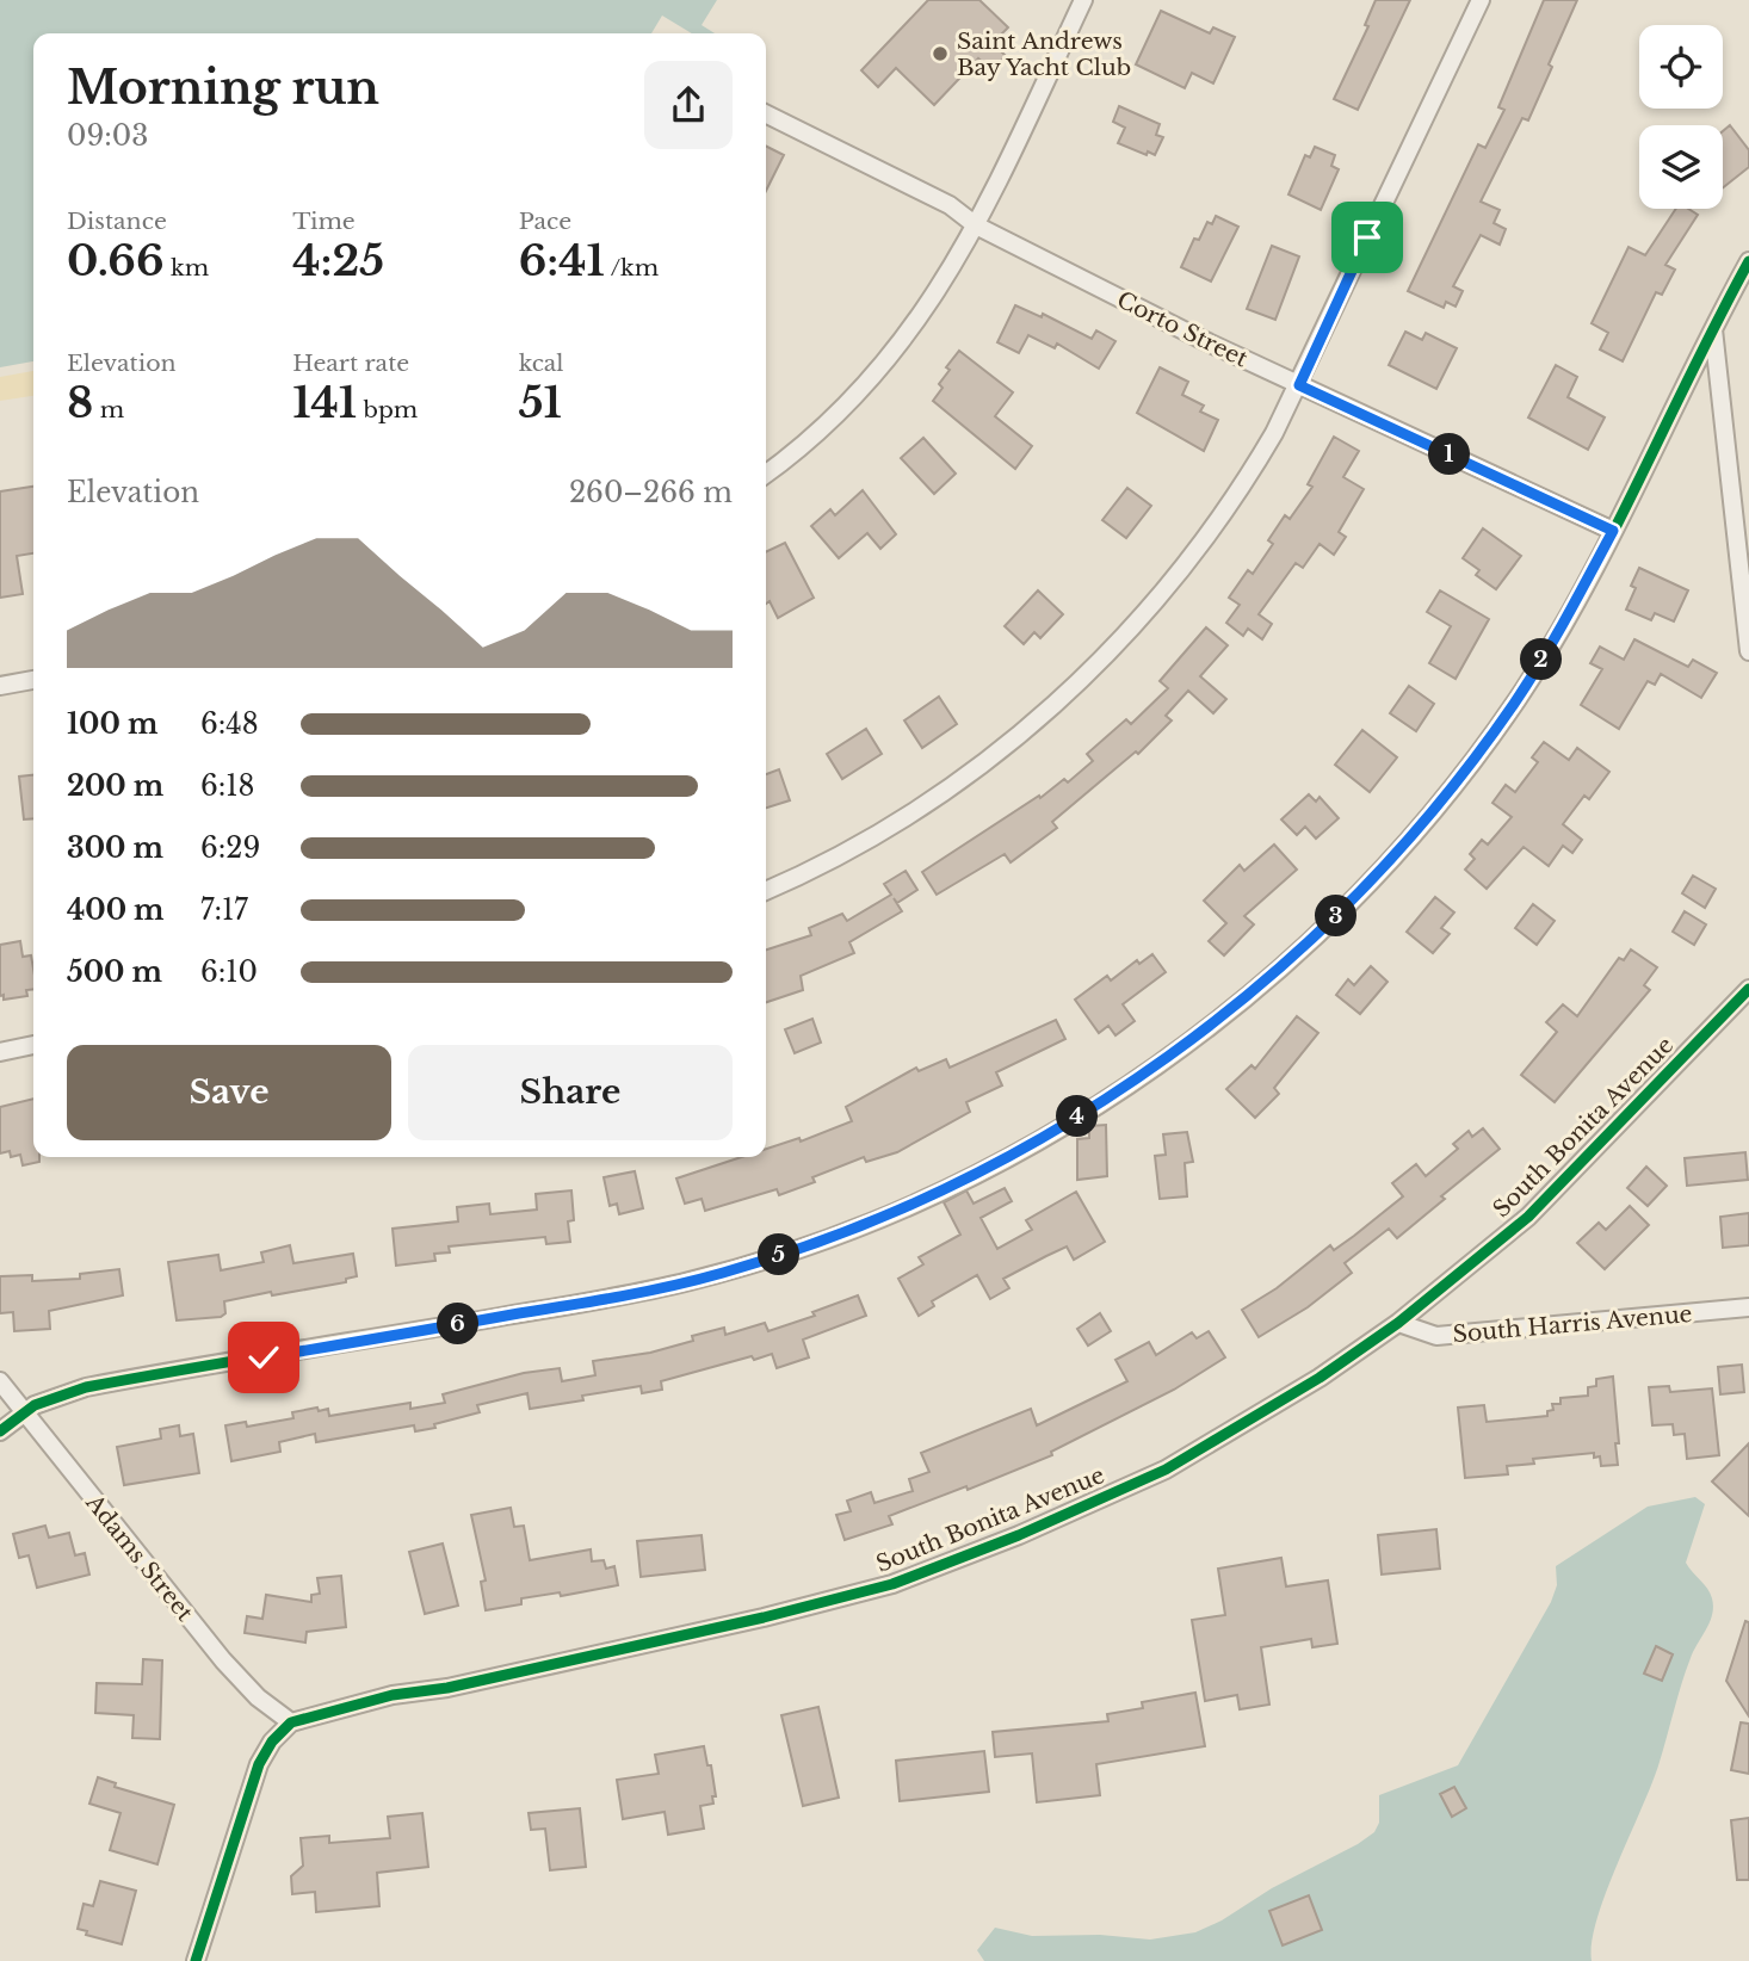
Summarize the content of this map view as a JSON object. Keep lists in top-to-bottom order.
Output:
{
  "streets": {
    "street": [
      "Corto Street",
      "South Bonita Avenue",
      "South Harris Avenue",
      "Adams Street"
    ]
  },
  "crossings": [
    ["South Bonita Avenue", "South Harris Avenue"],
    ["South Bonita Avenue", "Adams Street"]
  ],
  "places": ["Saint Andrews Bay Yacht Club"],
  "page": {
    "heading": ["Morning run", "09:03"],
    "stats": [
      ["Distance", "0.66 km"],
      ["Time", "4:25"],
      ["Pace", "6:41 /km"],
      ["Elevation", "8 m"],
      ["Heart rate", "141 bpm"],
      ["kcal", "51"]
    ],
    "pins": [
      "1",
      "2",
      "3",
      "4",
      "5",
      "6"
    ],
    "chart": ["Elevation", "260–266 m"],
    "list": [
      {
        "name": "100 m",
        "note": "6:48"
      },
      {
        "name": "200 m",
        "note": "6:18"
      },
      {
        "name": "300 m",
        "note": "6:29"
      },
      {
        "name": "400 m",
        "note": "7:17"
      },
      {
        "name": "500 m",
        "note": "6:10"
      }
    ],
    "buttons": ["Save", "Share"]
  }
}
